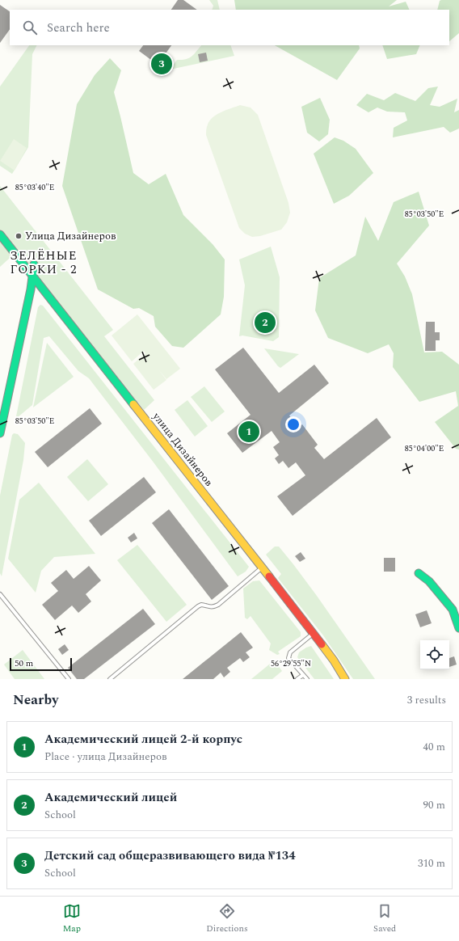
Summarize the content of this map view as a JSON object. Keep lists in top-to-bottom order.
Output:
{
  "streets": {
    "street": ["улица Дизайнеров"]
  },
  "districts": ["ЗЕЛЁНЫЕ ГОРКИ - 2"],
  "places": ["Улица Дизайнеров"],
  "scale_bar": "50 m",
  "page": {
    "search": "Search here",
    "pins": ["3", "2", "1"],
    "scale": "50 m",
    "heading": ["Nearby", "3 results"],
    "list": [
      {
        "mark": "1",
        "name": "Академический лицей 2-й корпус",
        "note": "Place · улица Дизайнеров",
        "value": "40 m"
      },
      {
        "mark": "2",
        "name": "Академический лицей",
        "note": "School",
        "value": "90 m"
      },
      {
        "mark": "3",
        "name": "Детский сад общеразвивающего вида №134",
        "note": "School",
        "value": "310 m"
      }
    ],
    "nav": ["Map", "Directions", "Saved"]
  },
  "coordinates": [
    "85°03'40\"E",
    "85°03'50\"E",
    "85°04'00\"E",
    "56°29'55\"N"
  ]
}
